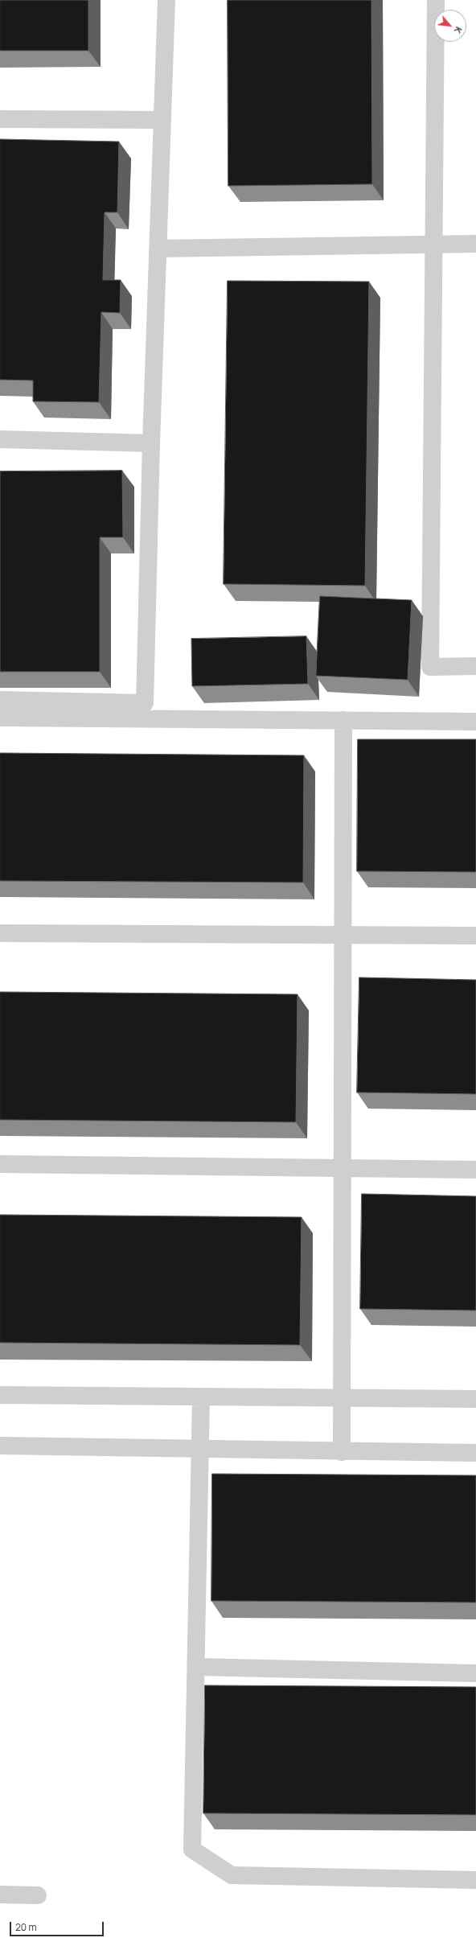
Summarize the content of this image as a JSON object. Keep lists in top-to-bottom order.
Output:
{
  "scale_bar": "20 m",
  "north": "bottom right"
}
